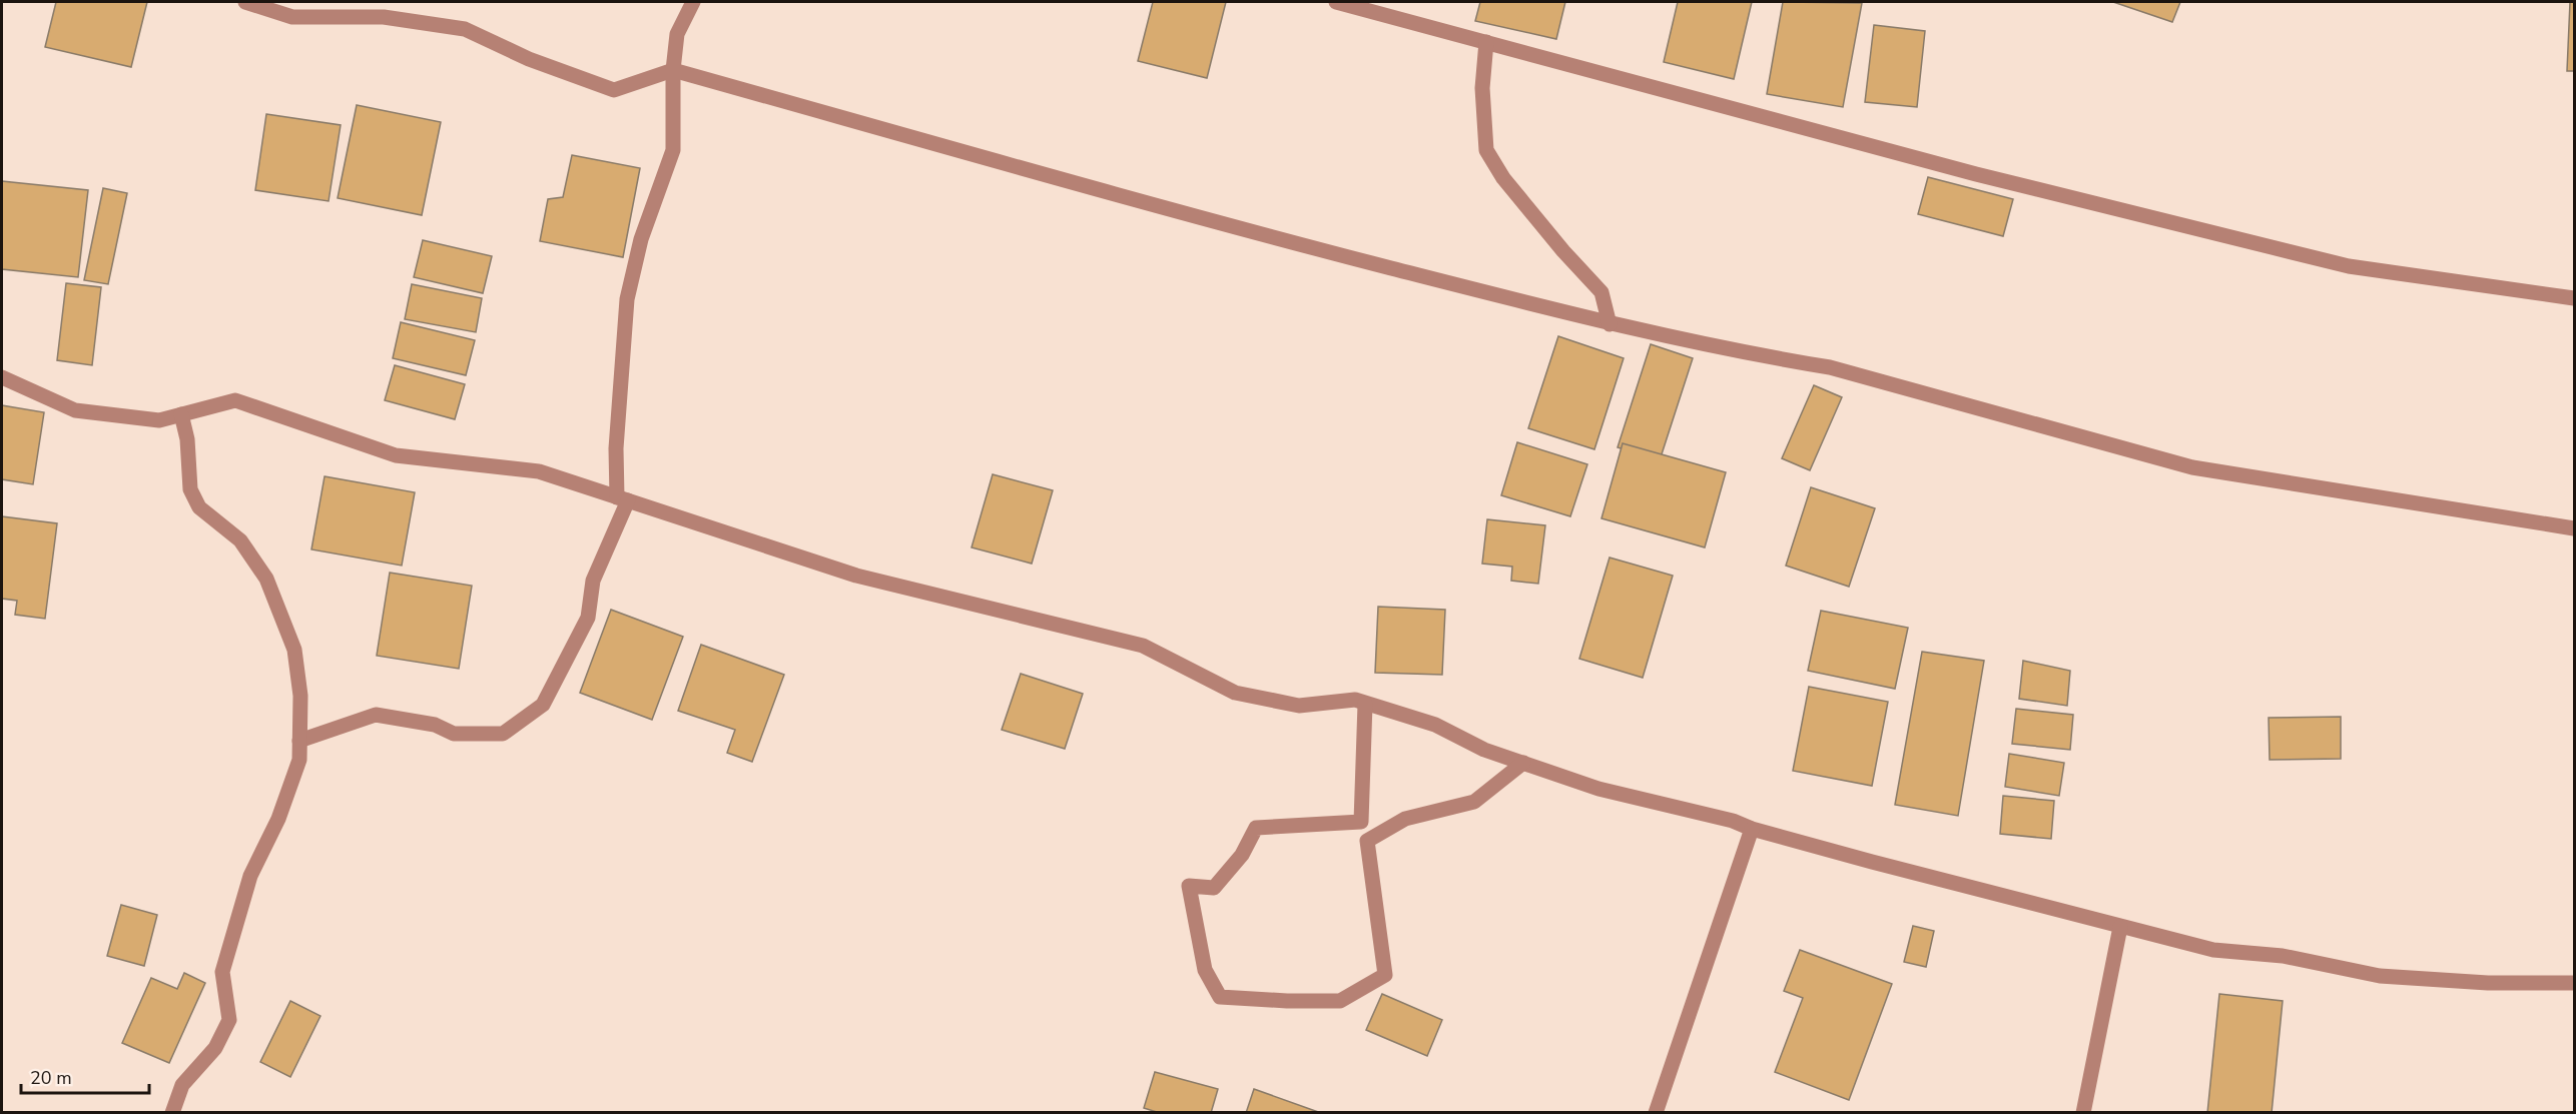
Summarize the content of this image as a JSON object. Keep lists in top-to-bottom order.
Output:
{
  "scale_bar": "20 m"
}
